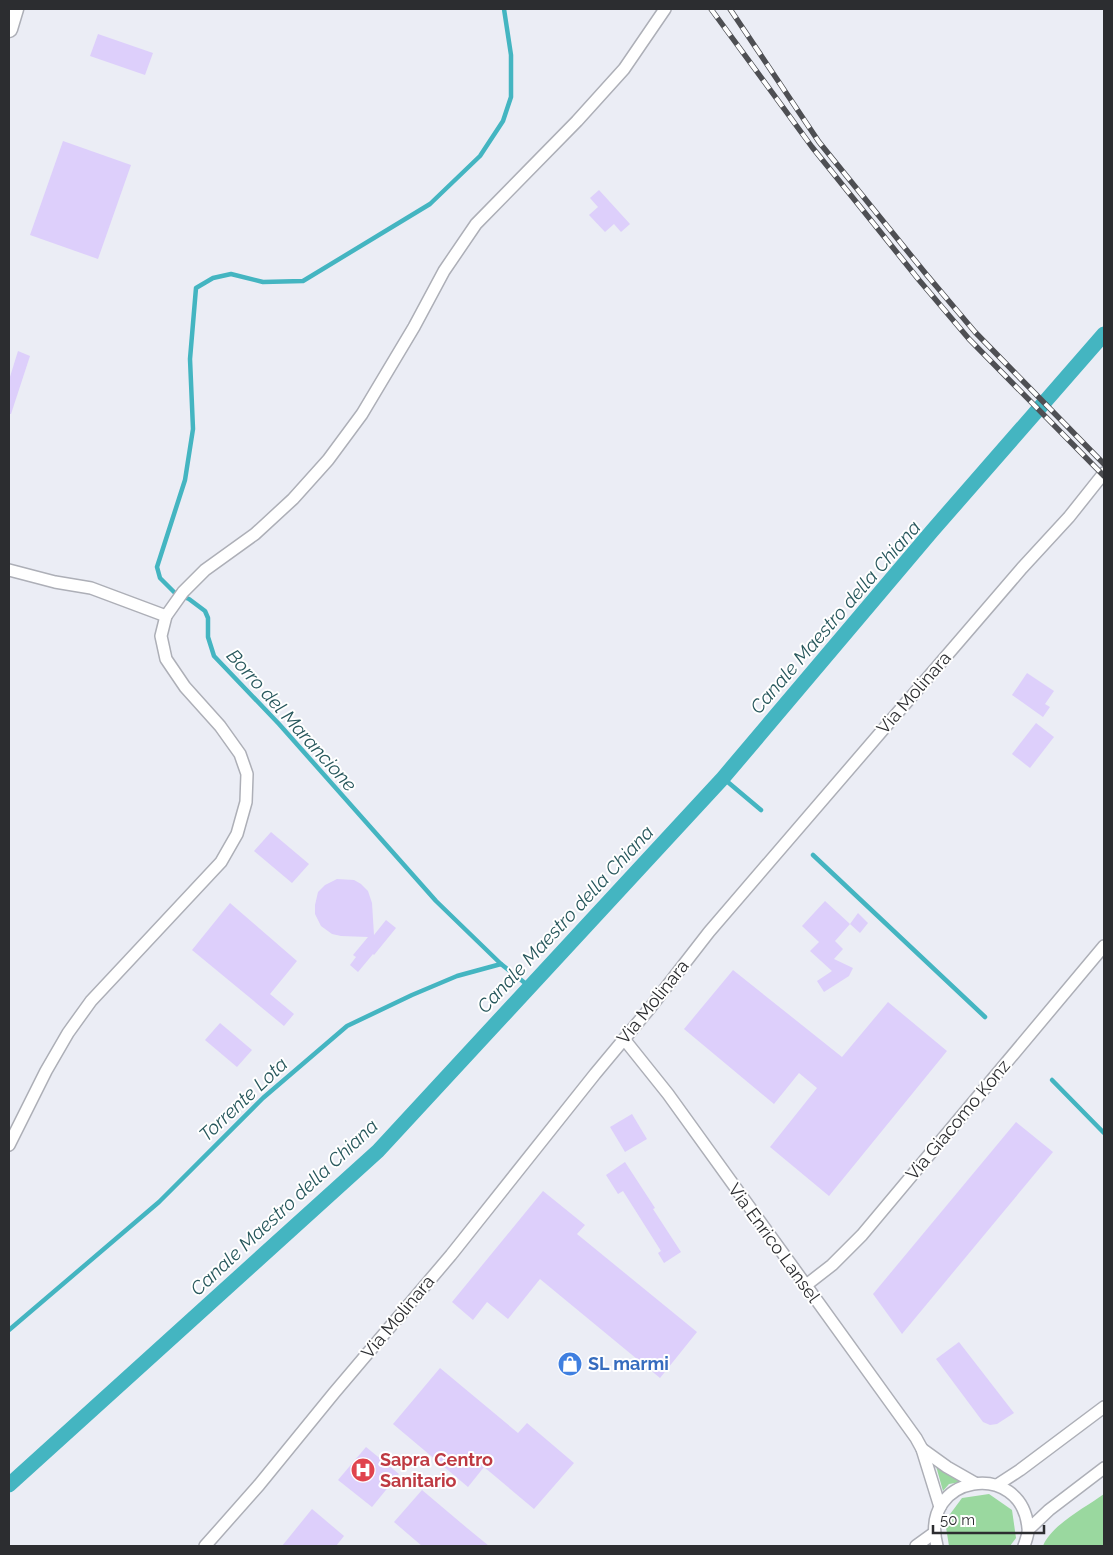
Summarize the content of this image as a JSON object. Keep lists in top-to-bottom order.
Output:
{
  "streets": {
    "street": ["Via Molinara", "Via Giacomo Konz", "Via Enrico Lansel"]
  },
  "crossings": [
    ["Via Molinara", "Via Enrico Lansel"],
    ["Via Giacomo Konz", "Via Enrico Lansel"]
  ],
  "water": ["Canale Maestro della Chiana", "Borro del Marancione", "Torrente Lota"],
  "places": {
    "shop": ["SL marmi"],
    "hospital": ["Sapra Centro Sanitario"]
  },
  "scale_bar": "50 m"
}
